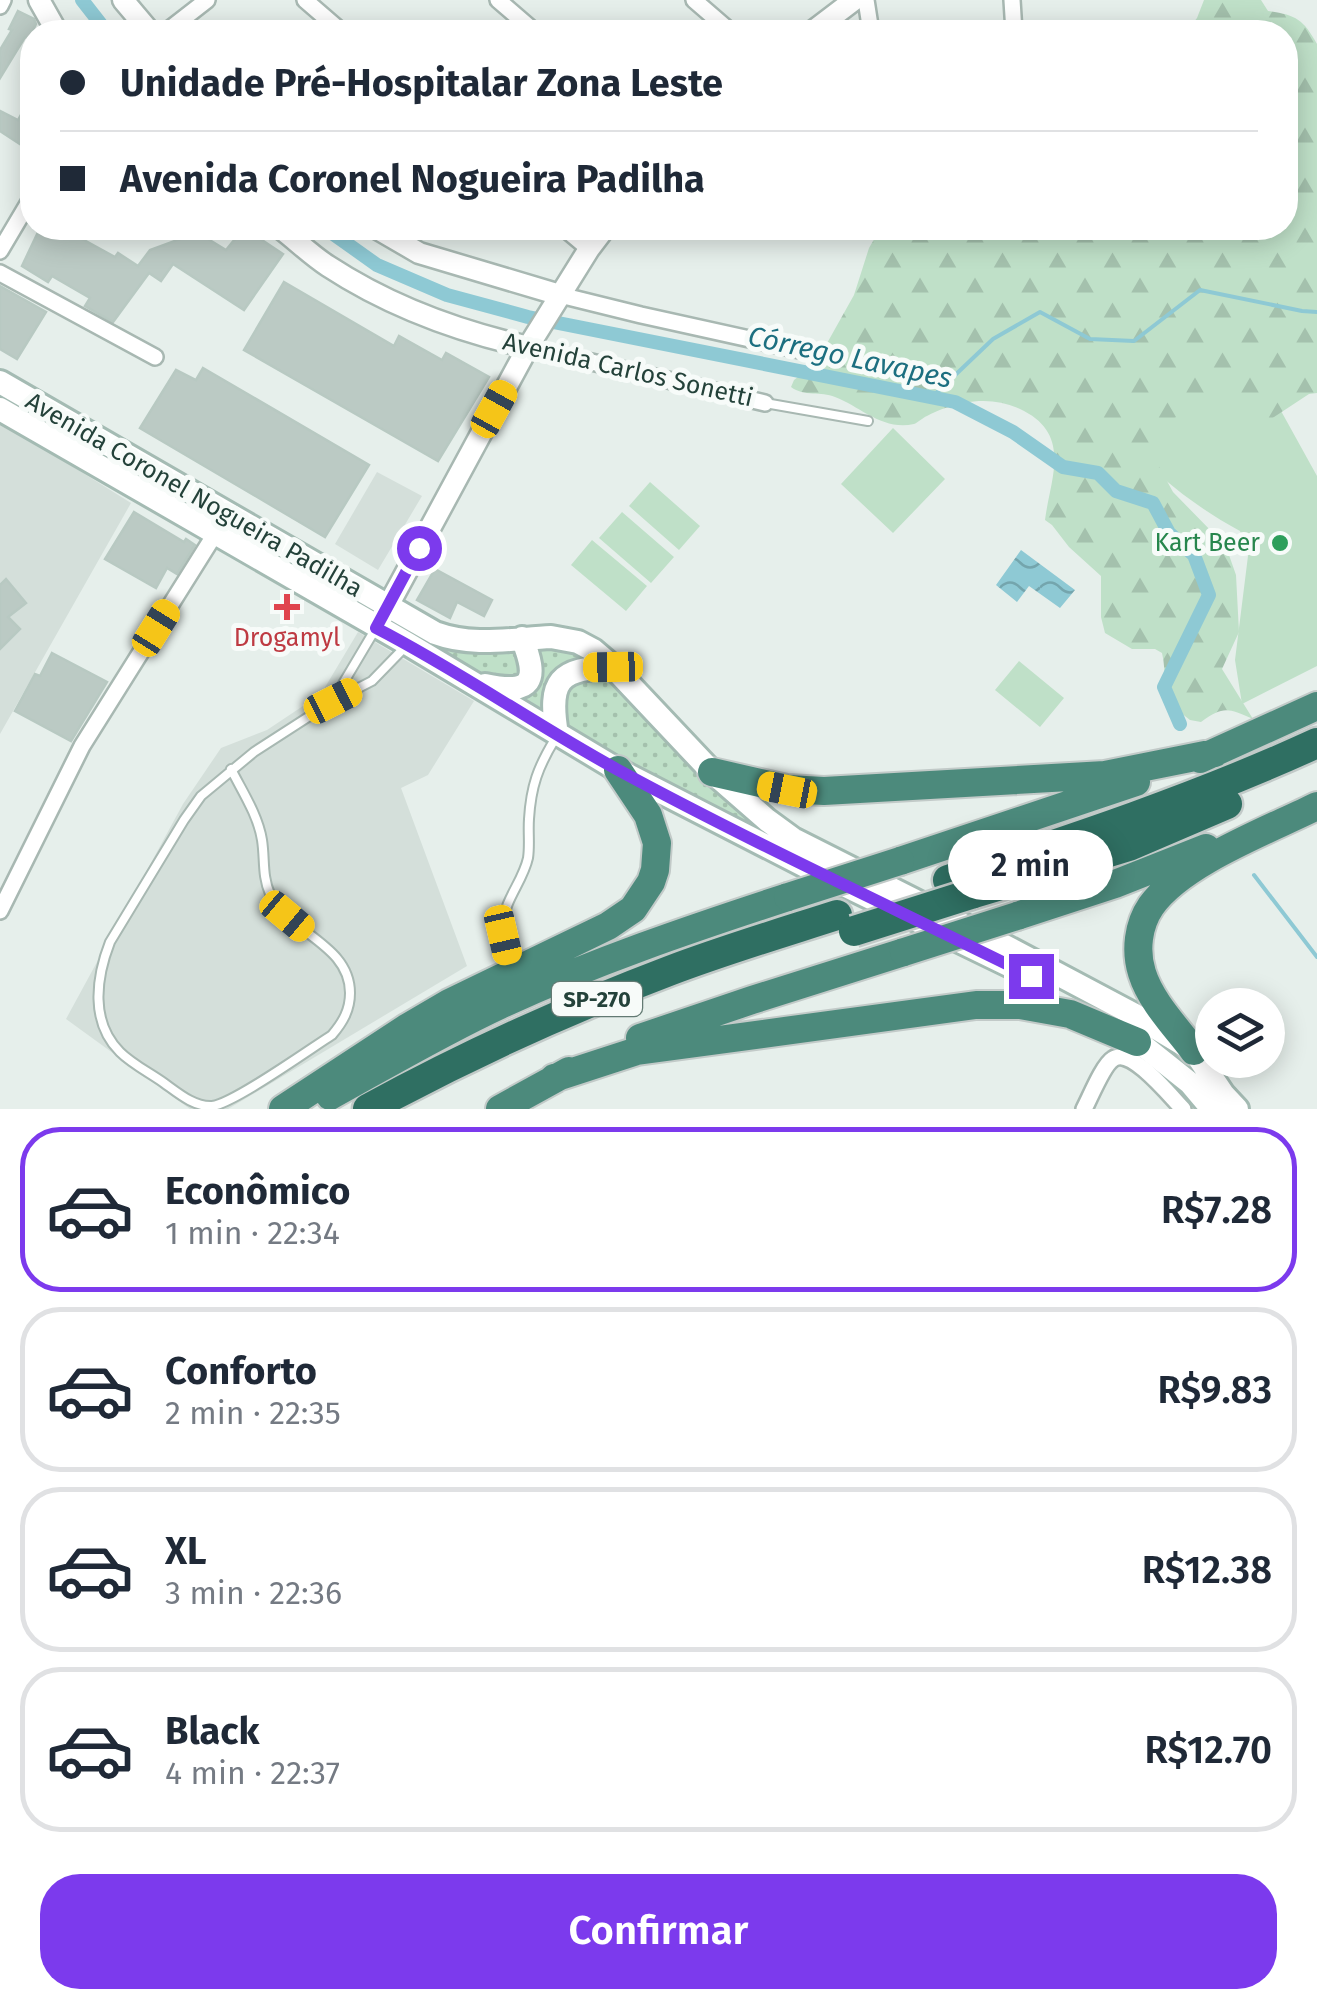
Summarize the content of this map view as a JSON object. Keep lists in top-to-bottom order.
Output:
{
  "streets": {
    "highway": ["SP-270"],
    "main road": ["Avenida Coronel Nogueira Padilha"],
    "street": ["Avenida Carlos Sonetti"]
  },
  "water": ["Córrego Lavapes"],
  "places": {
    "other": ["Kart Beer"],
    "health": ["Drogamyl"]
  },
  "page": {
    "banner": ["Unidade Pré-Hospitalar Zona Leste", "Avenida Coronel Nogueira Padilha"],
    "bubble": "2 min",
    "list": [
      {
        "name": "Econômico",
        "note": "1 min · 22:34",
        "value": "R$7.28"
      },
      {
        "name": "Conforto",
        "note": "2 min · 22:35",
        "value": "R$9.83"
      },
      {
        "name": "XL",
        "note": "3 min · 22:36",
        "value": "R$12.38"
      },
      {
        "name": "Black",
        "note": "4 min · 22:37",
        "value": "R$12.70"
      }
    ],
    "buttons": "Confirmar"
  }
}
